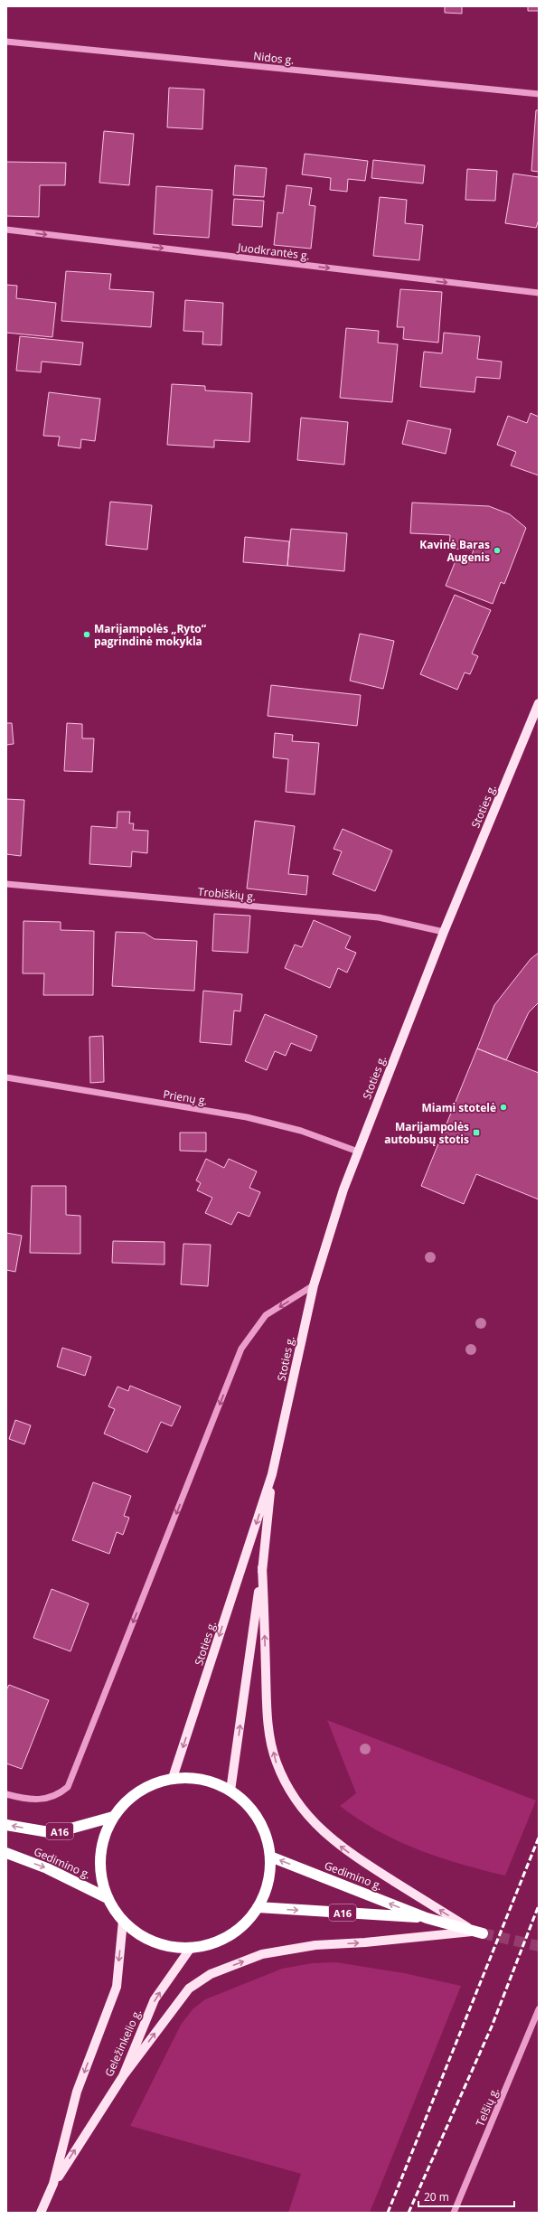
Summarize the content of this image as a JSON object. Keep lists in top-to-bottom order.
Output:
{
  "streets": {
    "highway": ["A16", "Gedimino g."],
    "main road": ["Stoties g.", "Geležinkelio g."],
    "street": [
      "Nidos g.",
      "Juodkrantės g.",
      "Trobiškių g.",
      "Prienų g.",
      "Telšių g."
    ]
  },
  "crossings": [
    ["Stoties g.", "Trobiškių g."],
    ["Stoties g.", "Prienų g."]
  ],
  "one_way": ["Juodkrantės g."],
  "places": {
    "other": ["Kavinė Baras Augenis", "Marijampolės „Ryto“ pagrindinė mokykla", "Miami stotelė"],
    "transit": ["Marijampolės autobusų stotis"]
  },
  "scale_bar": "20 m"
}
